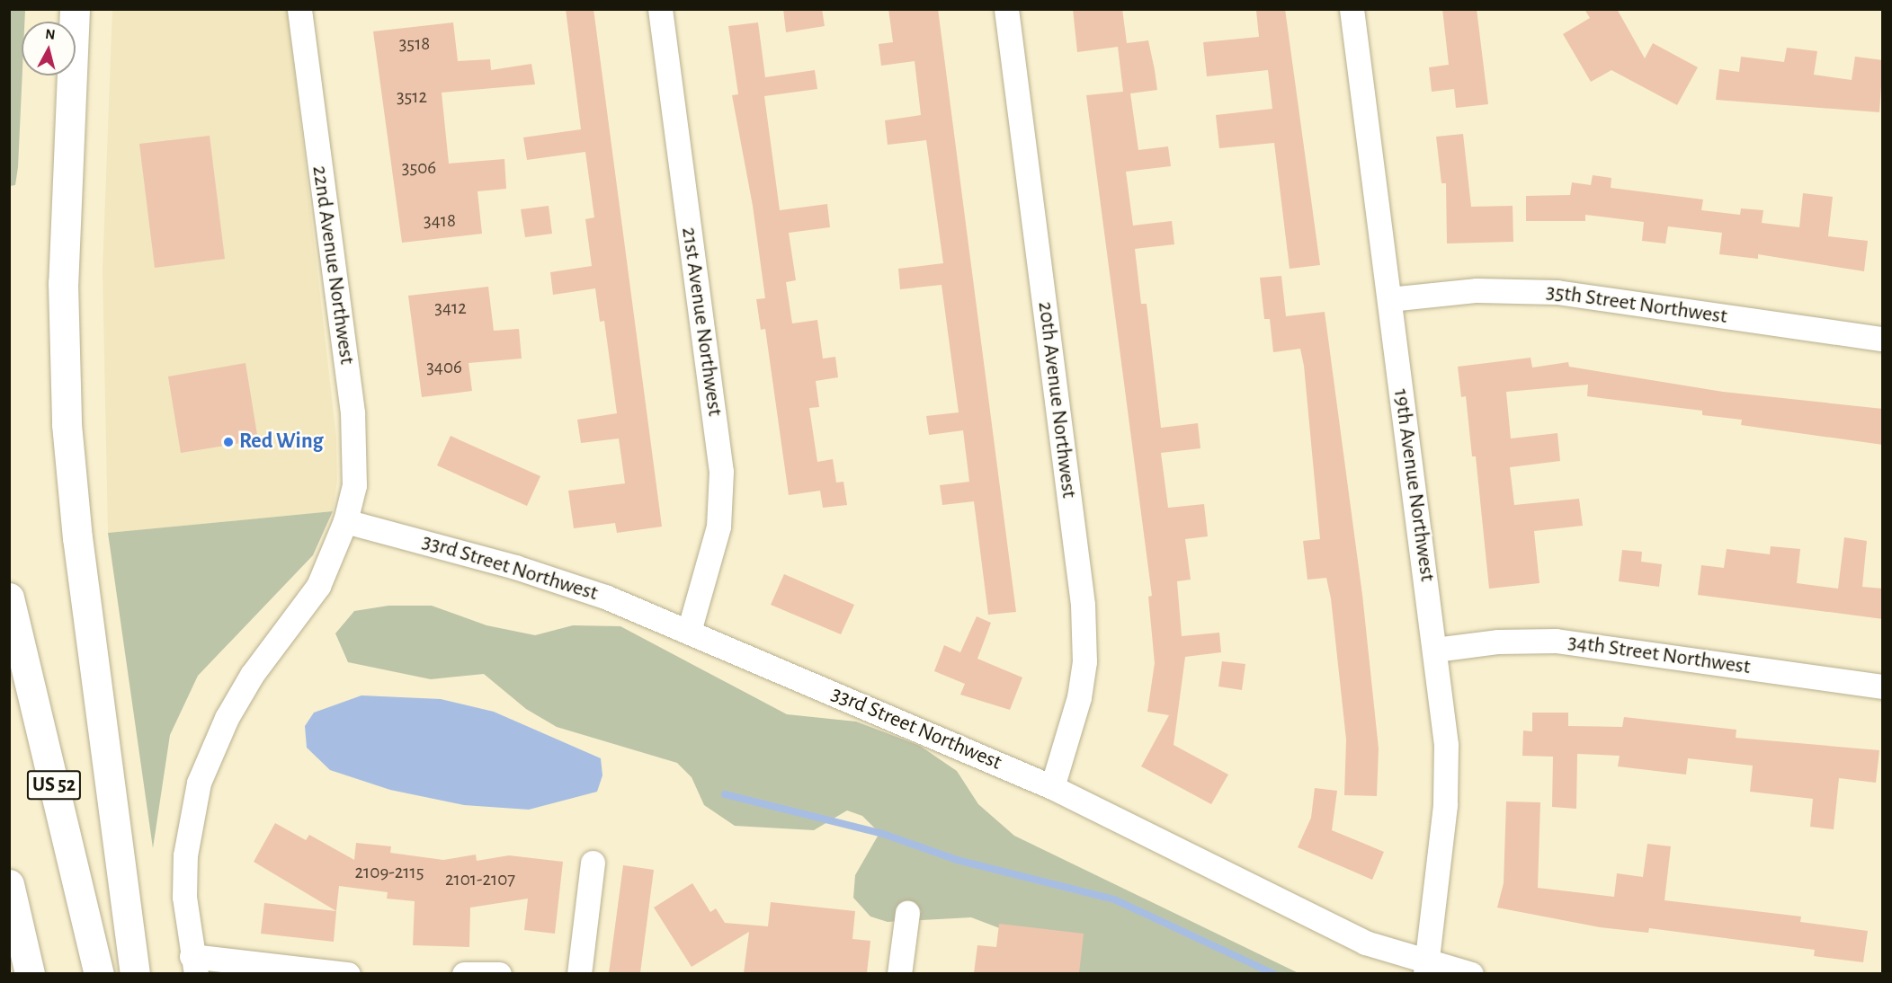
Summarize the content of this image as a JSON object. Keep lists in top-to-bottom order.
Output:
{
  "streets": {
    "highway": ["US 52"],
    "street": [
      "22nd Avenue Northwest",
      "35th Street Northwest",
      "21st Avenue Northwest",
      "20th Avenue Northwest",
      "19th Avenue Northwest",
      "33rd Street Northwest",
      "34th Street Northwest"
    ]
  },
  "crossings": [
    ["22nd Avenue Northwest", "33rd Street Northwest"],
    ["35th Street Northwest", "19th Avenue Northwest"],
    ["21st Avenue Northwest", "33rd Street Northwest"],
    ["20th Avenue Northwest", "33rd Street Northwest"],
    ["19th Avenue Northwest", "33rd Street Northwest"],
    ["19th Avenue Northwest", "34th Street Northwest"]
  ],
  "places": ["Red Wing"],
  "house_numbers": [
    "3518",
    "3512",
    "3506",
    "3418",
    "3412",
    "3406",
    "2109-2115",
    "2101-2107"
  ],
  "north": "top"
}
